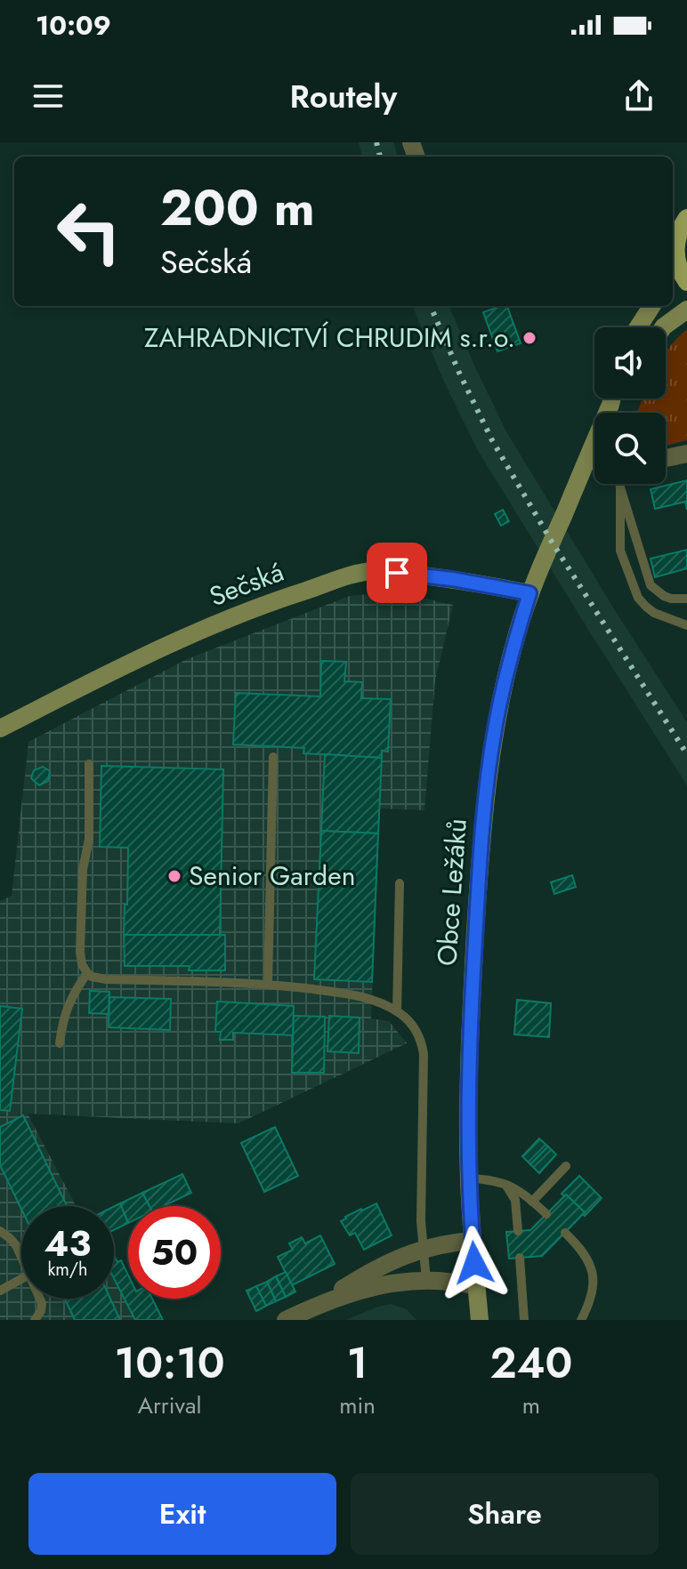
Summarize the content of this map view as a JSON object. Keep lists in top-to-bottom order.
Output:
{
  "streets": {
    "main road": ["Sečská", "Obce Ležáků"]
  },
  "crossings": [
    ["Sečská", "Obce Ležáků"]
  ],
  "places": ["ZAHRADNICTVÍ CHRUDIM s.r.o.", "Senior Garden"],
  "page": {
    "status": "10:09",
    "header": "Routely",
    "turn": ["200 m", "Sečská"],
    "speed": "43 km/h",
    "limit": "50",
    "eta": [
      "10:10",
      "Arrival",
      "1",
      "min",
      "240",
      "m"
    ],
    "buttons": ["Exit", "Share"]
  }
}
